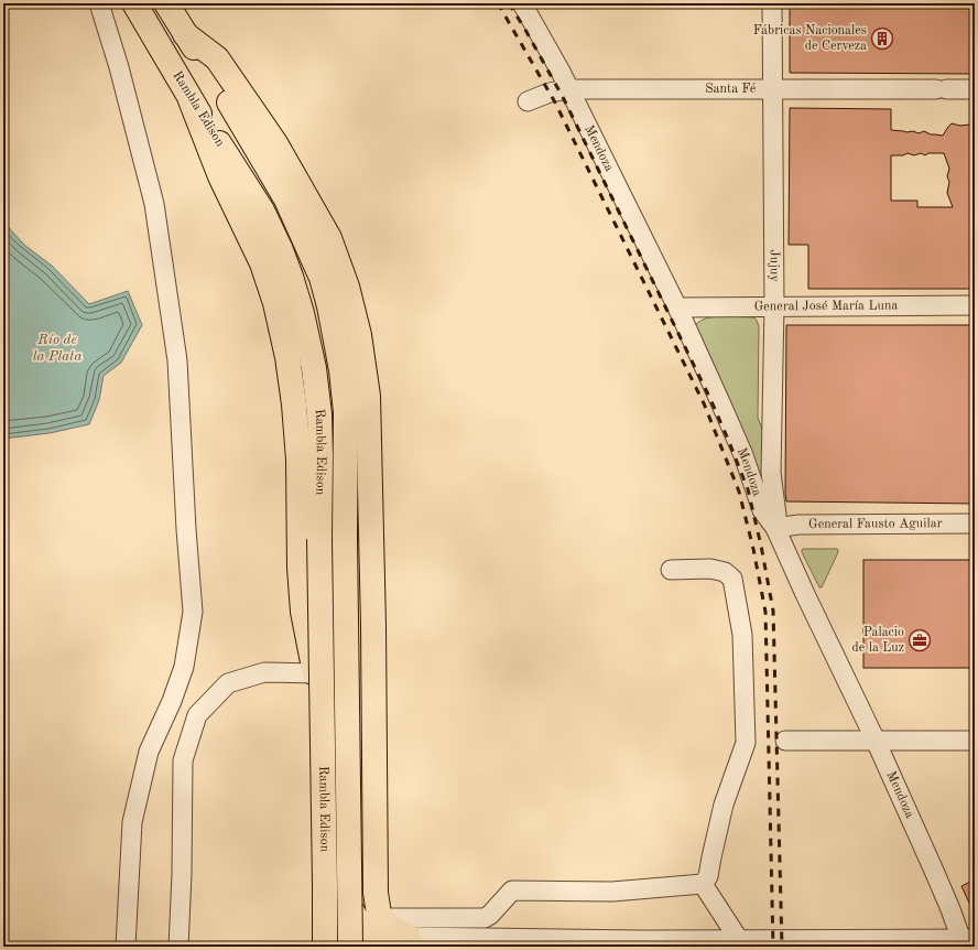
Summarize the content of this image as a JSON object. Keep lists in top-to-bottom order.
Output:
{
  "streets": {
    "main road": ["Rambla Edison"],
    "street": [
      "Santa Fé",
      "Mendoza",
      "Jujuy",
      "General José María Luna",
      "General Fausto Aguilar"
    ]
  },
  "crossings": [
    ["Santa Fé", "Mendoza"],
    ["Santa Fé", "Jujuy"],
    ["Mendoza", "Jujuy"],
    ["Mendoza", "General José María Luna"],
    ["Mendoza", "General Fausto Aguilar"],
    ["Jujuy", "General José María Luna"],
    ["Jujuy", "General Fausto Aguilar"]
  ],
  "water": ["Río de la Plata"],
  "places": {
    "building": ["Fábricas Nacionales de Cerveza"],
    "office": ["Palacio de la Luz"]
  }
}
